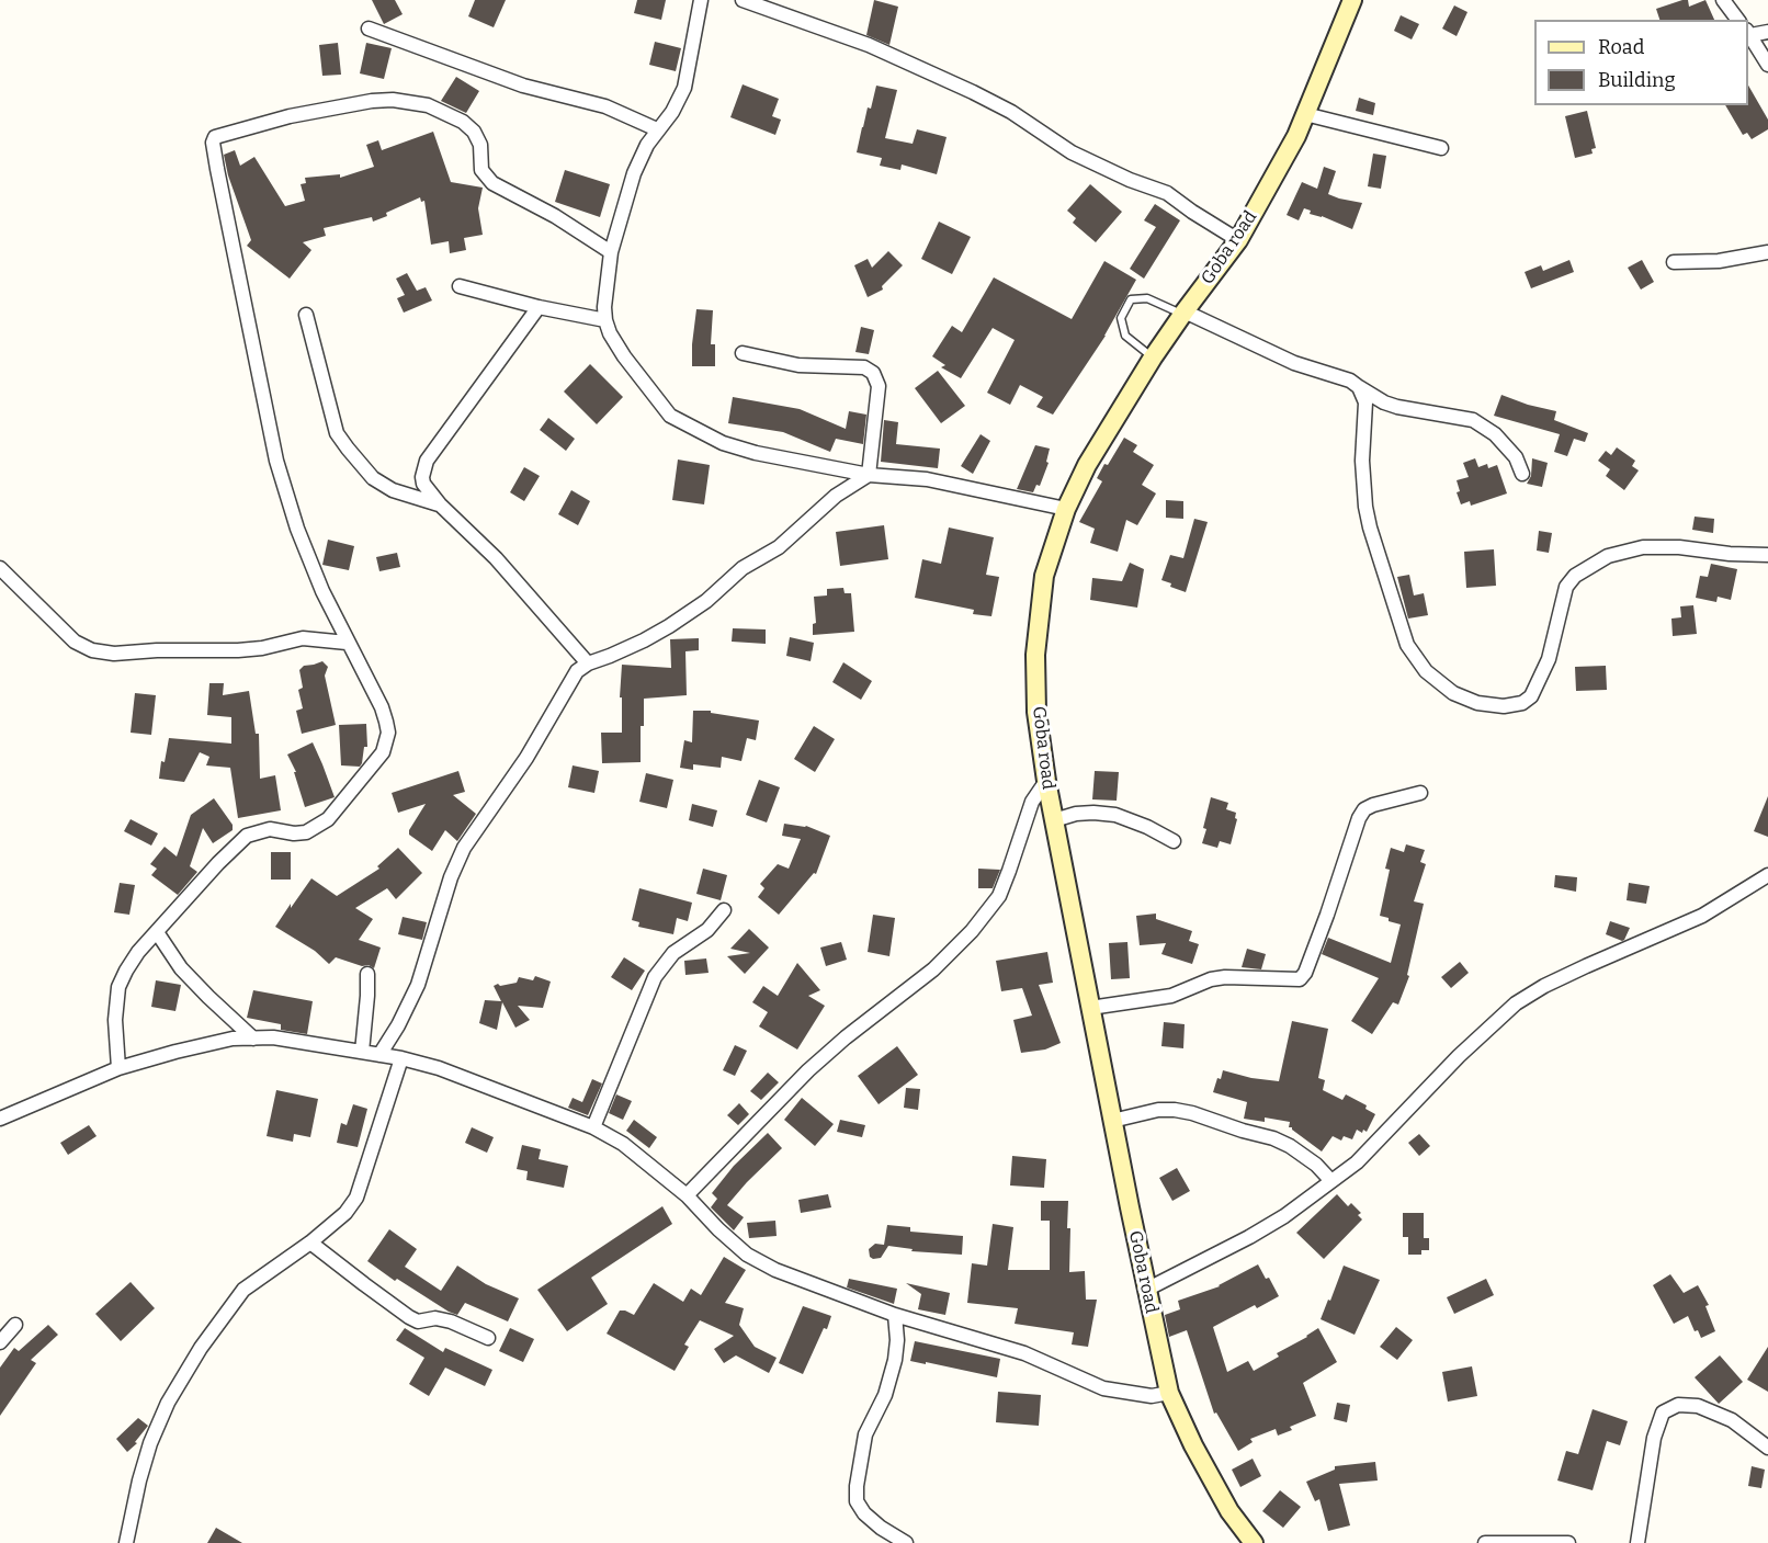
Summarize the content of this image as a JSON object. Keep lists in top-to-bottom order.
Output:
{
  "streets": {
    "street": ["Goba road"]
  },
  "legend": ["Road", "Building"]
}
